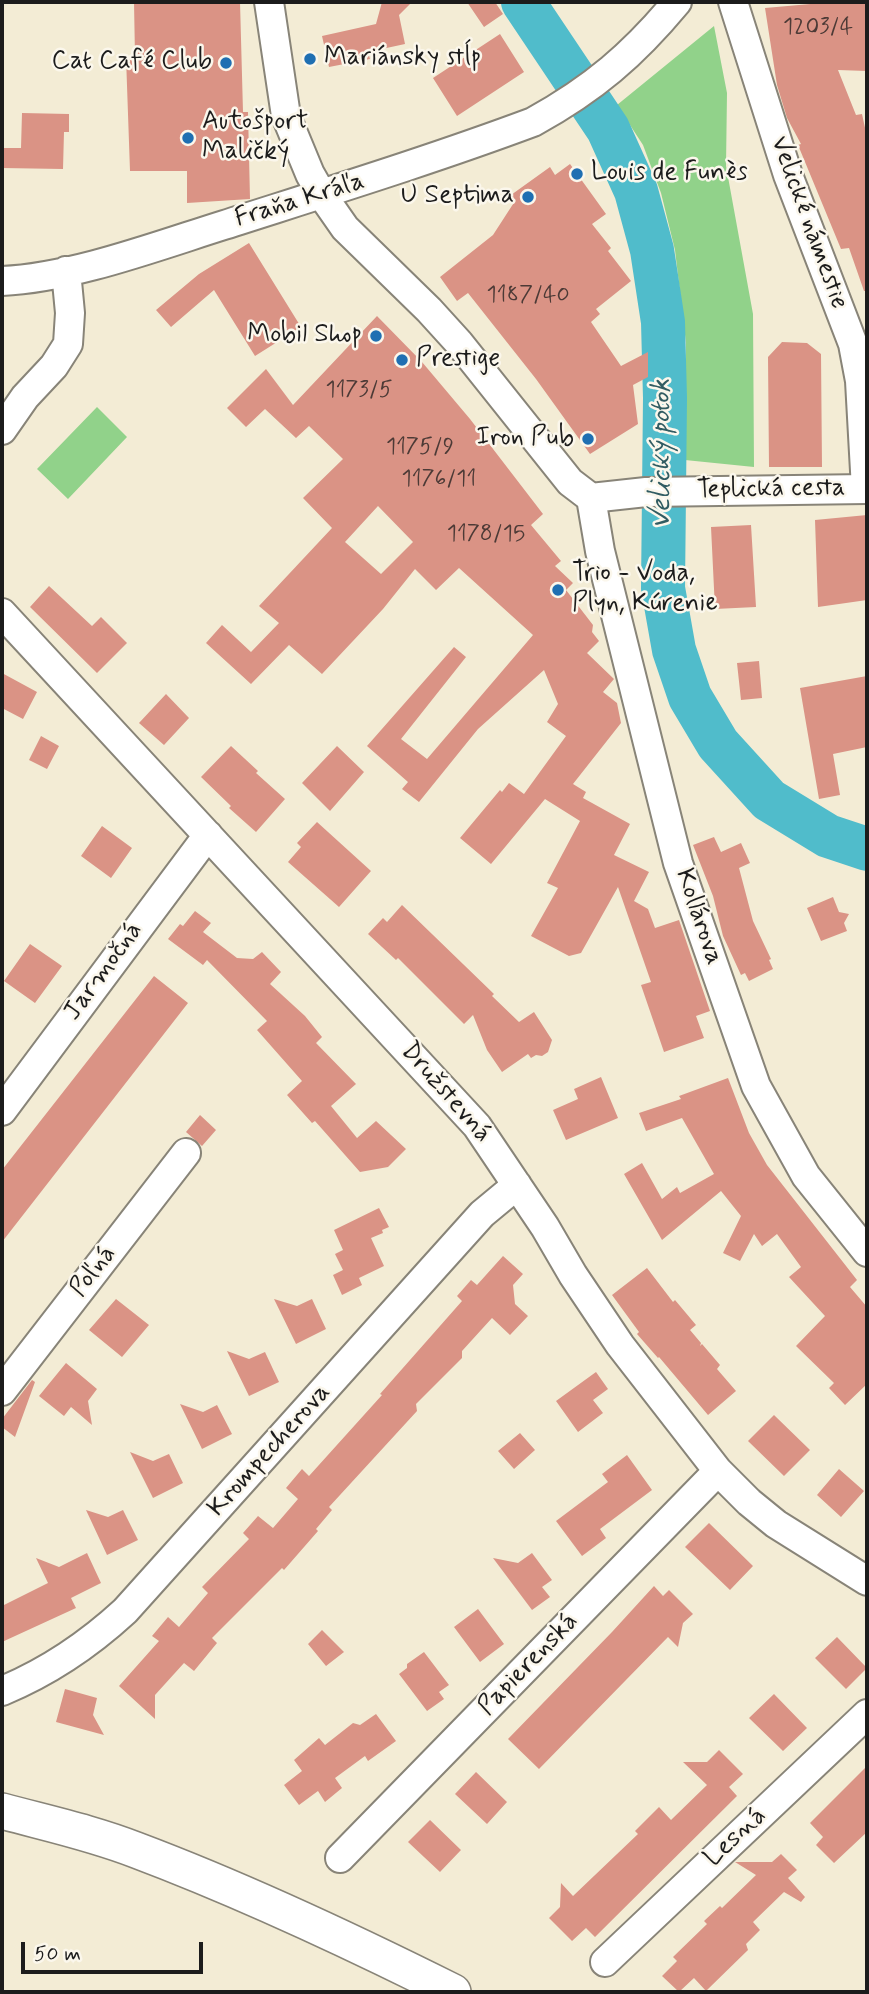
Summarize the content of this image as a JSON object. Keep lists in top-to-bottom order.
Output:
{
  "streets": {
    "street": [
      "Fraňa Kráľa",
      "Velické námestie",
      "Teplická cesta",
      "Kollárova",
      "Jarmočná",
      "Družstevná",
      "Poľná",
      "Krompecherova",
      "Papierenská",
      "Lesná"
    ]
  },
  "crossings": [
    ["Velické námestie", "Teplická cesta"],
    ["Teplická cesta", "Kollárova"],
    ["Jarmočná", "Družstevná"],
    ["Družstevná", "Krompecherova"],
    ["Družstevná", "Papierenská"]
  ],
  "water": ["Velický potok"],
  "places": [
    "Mariánsky stĺp",
    "Cat Café Club",
    "Autošport Maličký",
    "Louis de Funès",
    "U Septima",
    "Mobil Shop",
    "Prestige",
    "Iron Pub",
    "Trio - Voda, Plyn, Kúrenie"
  ],
  "house_numbers": [
    "1203/4",
    "1187/40",
    "1173/5",
    "1175/9",
    "1176/11",
    "1178/15"
  ],
  "scale_bar": "50 m"
}
